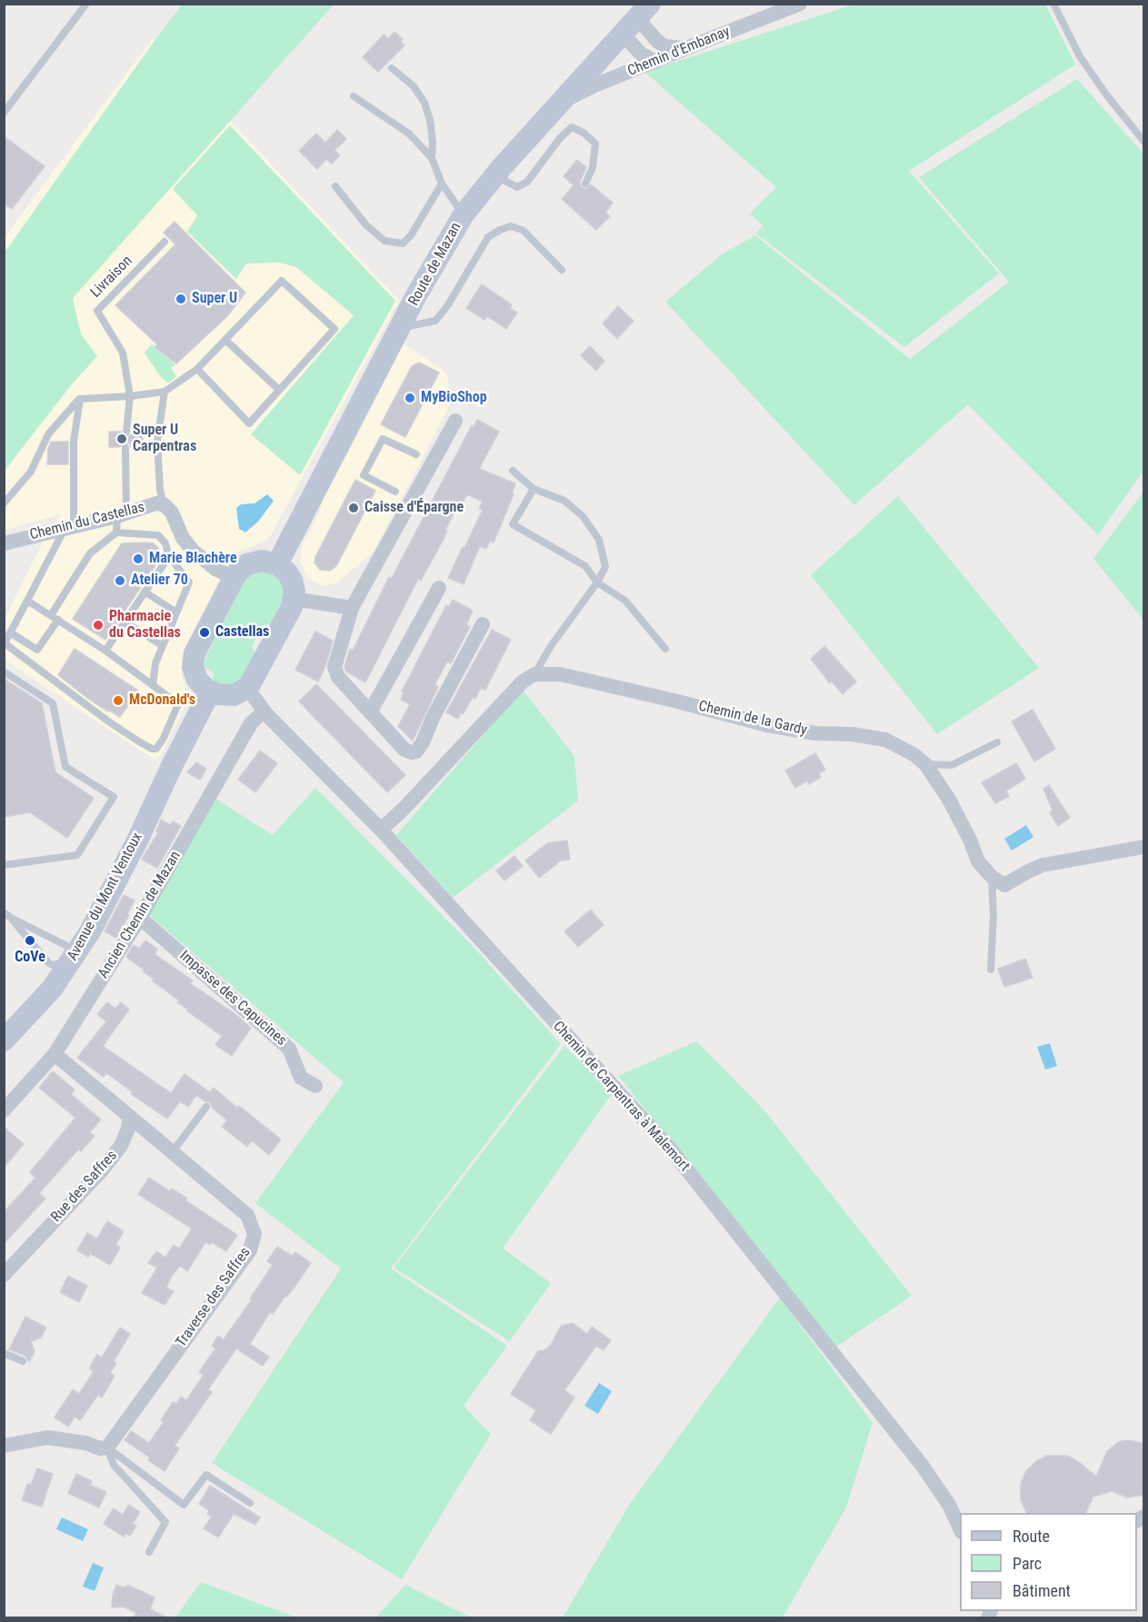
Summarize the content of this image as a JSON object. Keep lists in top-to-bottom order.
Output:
{
  "streets": {
    "main road": ["Route de Mazan", "Avenue du Mont Ventoux"],
    "street": [
      "Chemin d'Embanay",
      "Chemin du Castellas",
      "Chemin de la Gardy",
      "Ancien Chemin de Mazan",
      "Impasse des Capucines",
      "Chemin de Carpentras à Malemort",
      "Rue des Saffres",
      "Traverse des Saffres"
    ],
    "lane": ["Livraison"]
  },
  "crossings": [
    ["Chemin d'Embanay", "Route de Mazan"],
    ["Ancien Chemin de Mazan", "Impasse des Capucines"],
    ["Ancien Chemin de Mazan", "Chemin de Carpentras à Malemort"],
    ["Rue des Saffres", "Traverse des Saffres"]
  ],
  "places": [
    "Super U",
    "MyBioShop",
    "Super U Carpentras",
    "Caisse d'Épargne",
    "Marie Blachère",
    "Atelier 70",
    "Pharmacie du Castellas",
    "Castellas",
    "McDonald's",
    "CoVe"
  ],
  "legend": ["Route", "Parc", "Bâtiment"]
}
